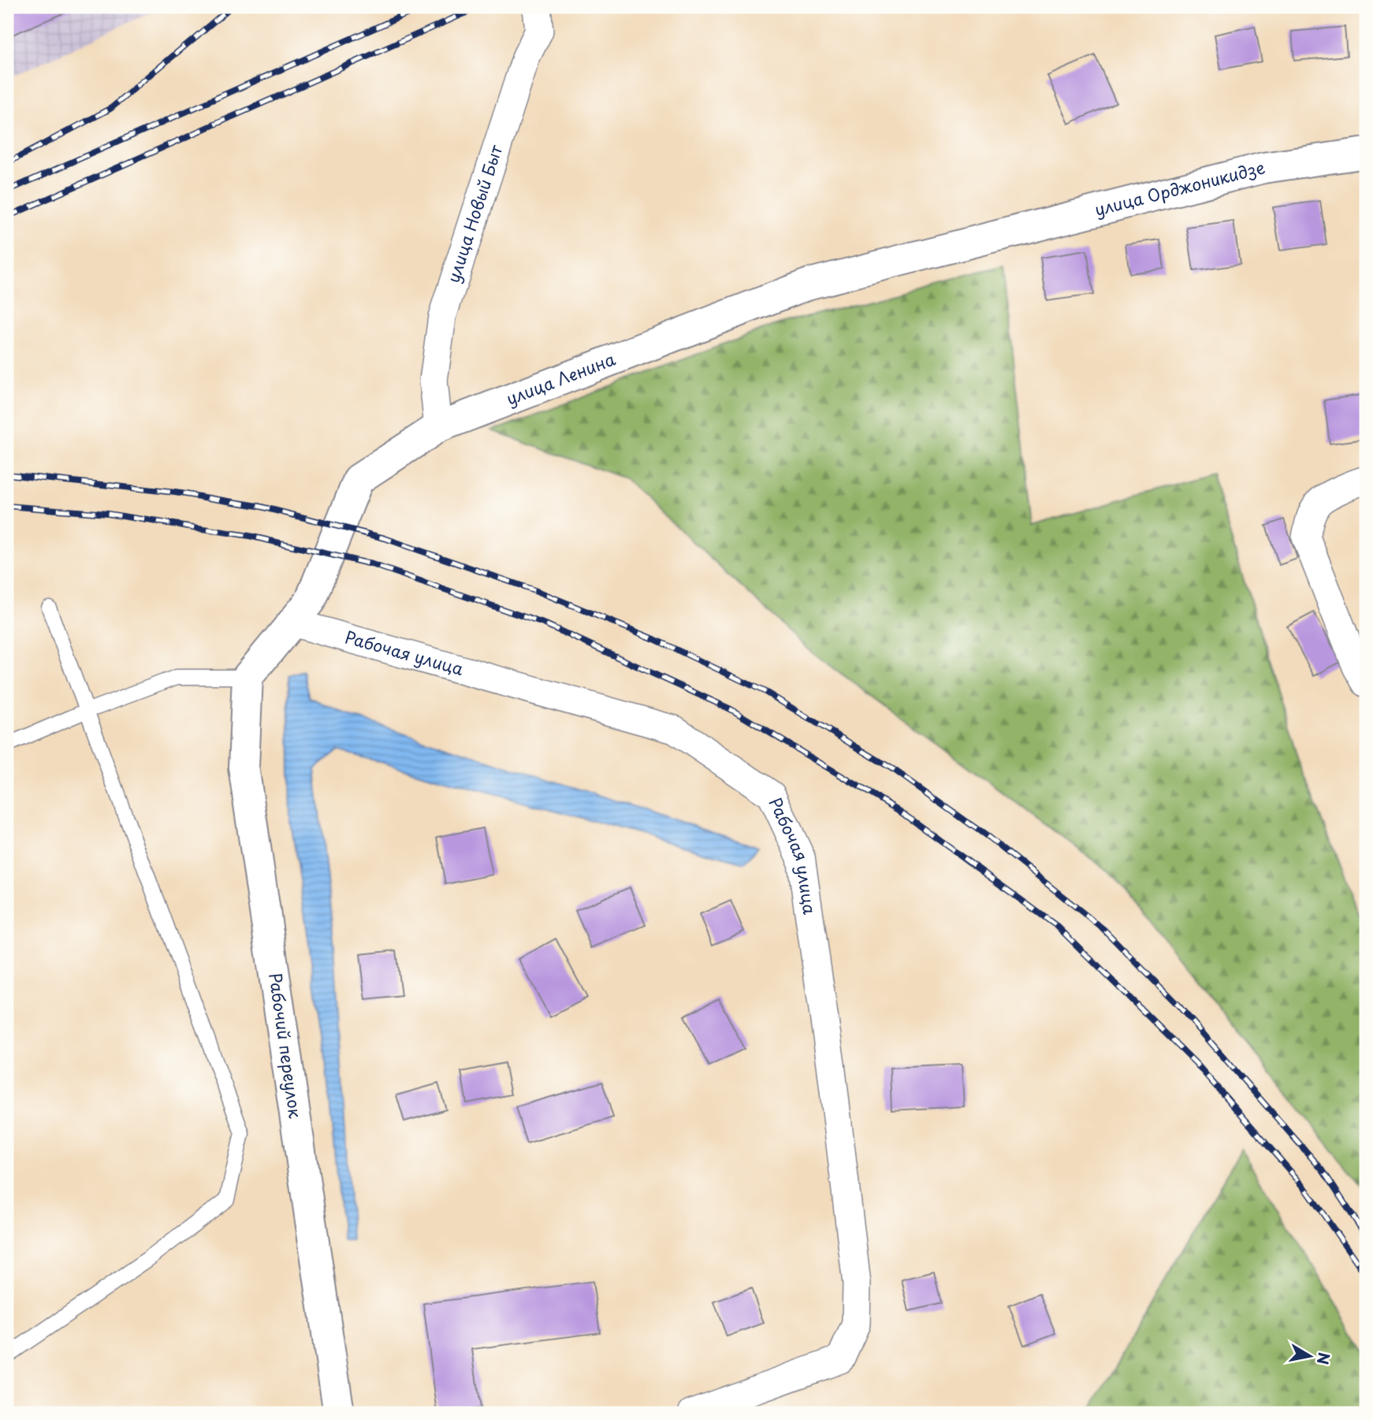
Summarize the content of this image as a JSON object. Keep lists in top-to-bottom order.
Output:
{
  "streets": {
    "street": [
      "улица Орджоникидзе",
      "улица Новый Быт",
      "улица Ленина",
      "Рабочая улица",
      "Рабочий переулок"
    ]
  },
  "crossings": [
    ["улица Орджоникидзе", "улица Ленина"],
    ["улица Новый Быт", "улица Ленина"],
    ["улица Ленина", "Рабочая улица"],
    ["улица Ленина", "Рабочий переулок"]
  ],
  "north": "right"
}
